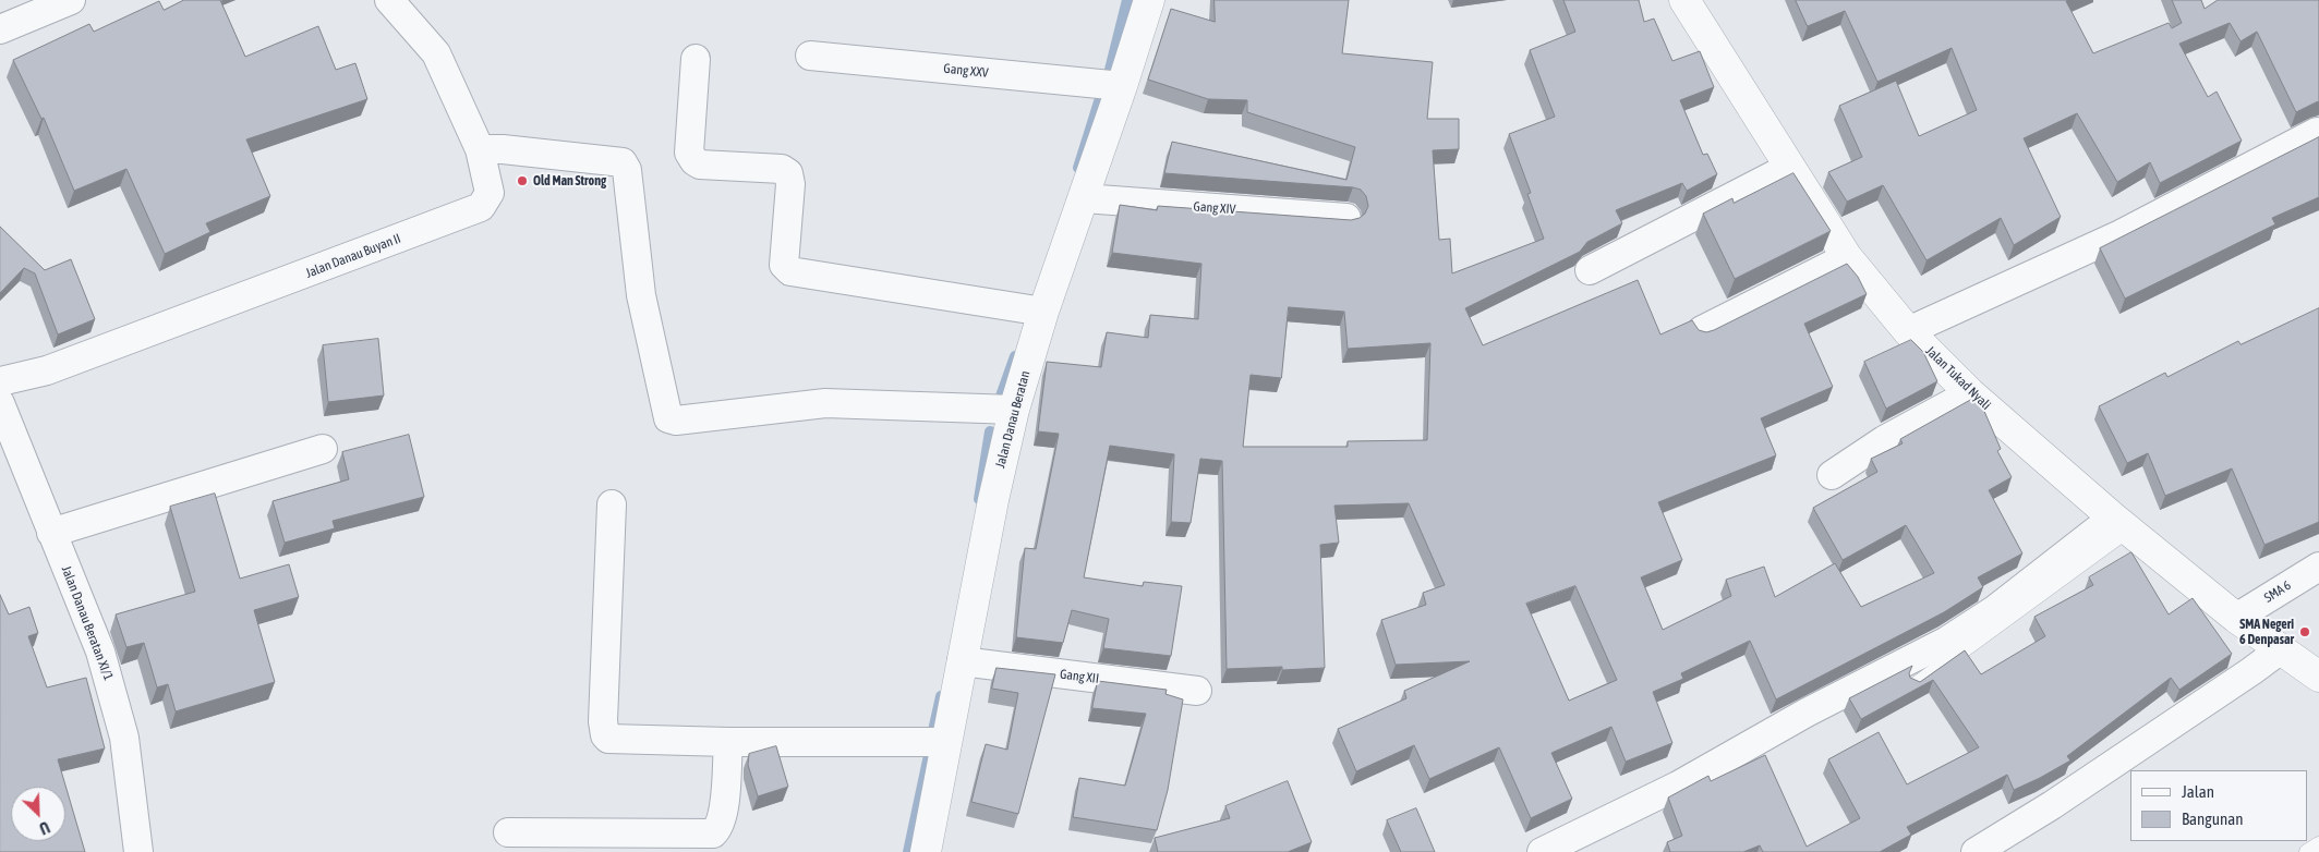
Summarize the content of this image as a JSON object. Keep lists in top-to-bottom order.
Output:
{
  "streets": {
    "street": [
      "Gang XXV",
      "Gang XIV",
      "Jalan Danau Buyan II",
      "Jalan Tukad Nyali",
      "Jalan Danau Beratan",
      "SMA 6",
      "Jalan Danau Beratan XI/1",
      "Gang XII"
    ]
  },
  "crossings": [
    ["Gang XXV", "Jalan Danau Beratan"],
    ["Gang XIV", "Jalan Danau Beratan"],
    ["Jalan Tukad Nyali", "SMA 6"],
    ["Jalan Danau Beratan", "Gang XII"]
  ],
  "places": ["Old Man Strong", "SMA Negeri 6 Denpasar"],
  "legend": ["Jalan", "Bangunan"],
  "north": "bottom right"
}
